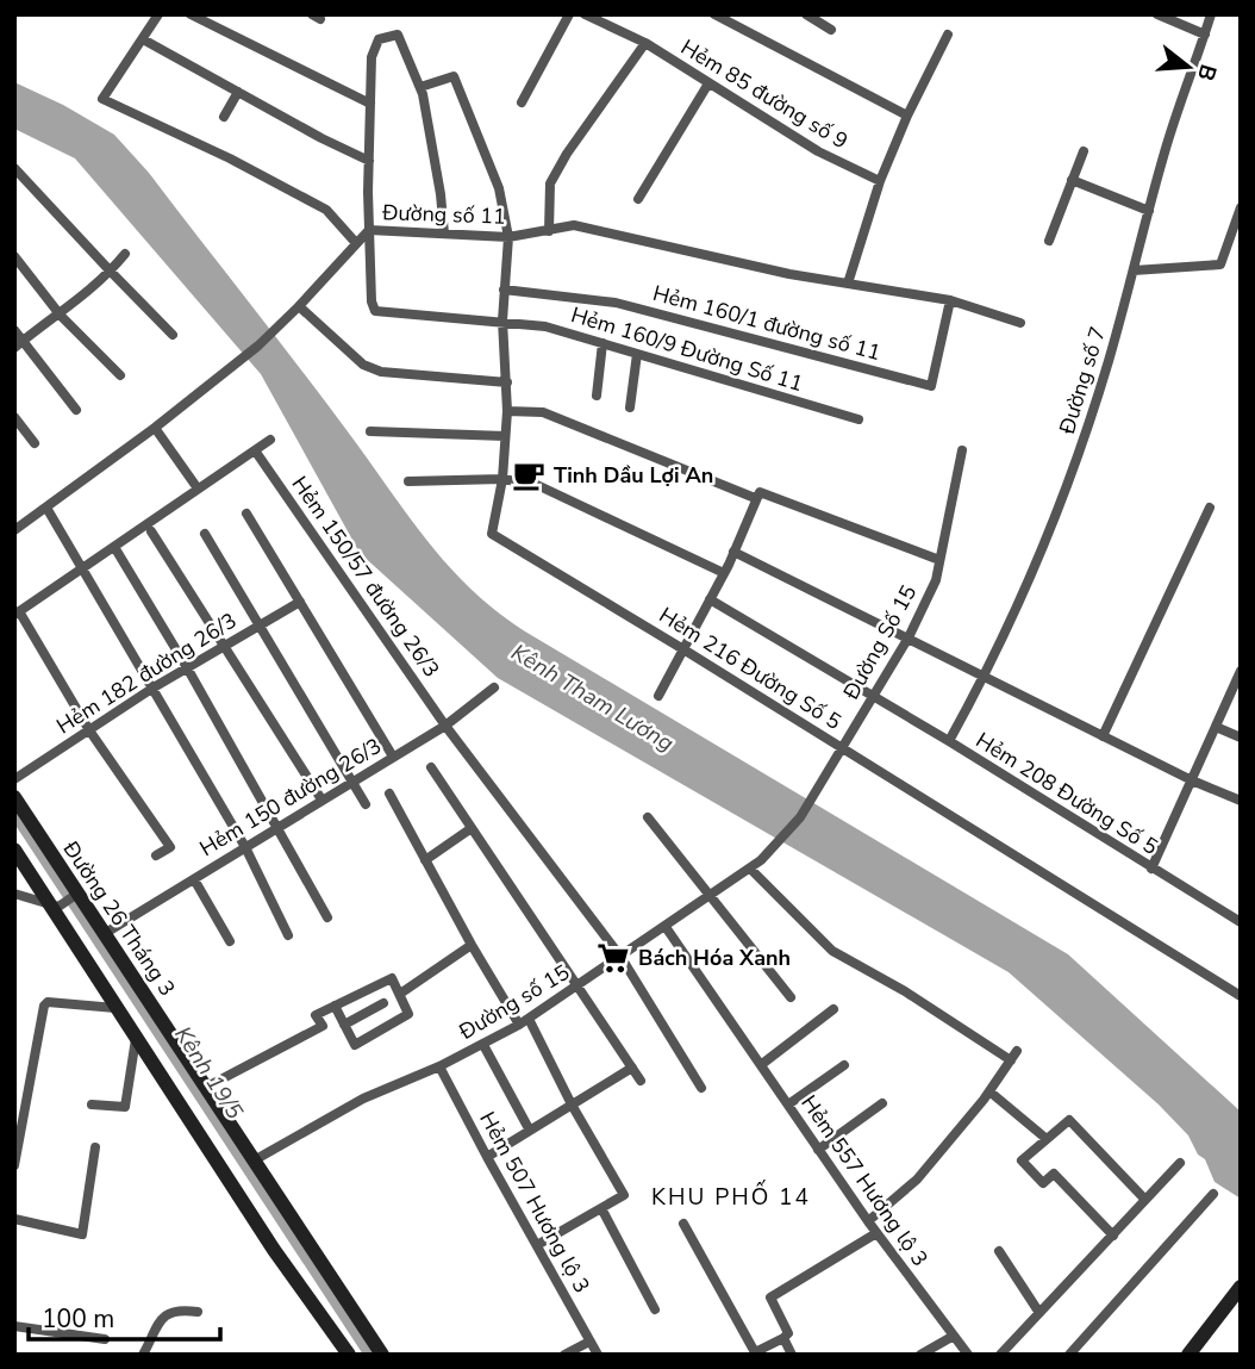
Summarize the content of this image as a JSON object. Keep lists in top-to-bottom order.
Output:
{
  "streets": {
    "street": [
      "Hẻm 85 đường số 9",
      "Đường số 11",
      "Hẻm 160/1 đường số 11",
      "Hẻm 160/9 Đường Số 11",
      "Đường số 7",
      "Hẻm 150/57 đường 26/3",
      "Đường Số 15",
      "Hẻm 216 Đường Số 5",
      "Hẻm 182 đường 26/3",
      "Hẻm 208 Đường Số 5",
      "Hẻm 150 đường 26/3",
      "Đường 26 Tháng 3",
      "Đường số 15",
      "Hẻm 557 Hương lộ 3",
      "Hẻm 507 Hương lộ 3"
    ]
  },
  "crossings": [
    ["Đường số 11", "Hẻm 160/1 đường số 11"],
    ["Đường số 11", "Hẻm 160/9 Đường Số 11"],
    ["Đường số 11", "Hẻm 216 Đường Số 5"],
    ["Hẻm 160/1 đường số 11", "Hẻm 216 Đường Số 5"],
    ["Hẻm 160/9 Đường Số 11", "Hẻm 216 Đường Số 5"],
    ["Đường số 7", "Hẻm 208 Đường Số 5"],
    ["Hẻm 150/57 đường 26/3", "Hẻm 150 đường 26/3"],
    ["Hẻm 150/57 đường 26/3", "Đường số 15"],
    ["Đường Số 15", "Hẻm 216 Đường Số 5"],
    ["Đường Số 15", "Hẻm 208 Đường Số 5"],
    ["Đường Số 15", "Đường số 15"],
    ["Hẻm 150 đường 26/3", "Đường 26 Tháng 3"],
    ["Đường 26 Tháng 3", "Đường số 15"],
    ["Đường số 15", "Hẻm 557 Hương lộ 3"],
    ["Đường số 15", "Hẻm 507 Hương lộ 3"]
  ],
  "districts": ["KHU PHỐ 14"],
  "water": ["Kênh Tham Lương", "Kênh 19/5"],
  "places": {
    "cafe": ["Tinh Dầu Lợi An"],
    "supermarket": ["Bách Hóa Xanh"]
  },
  "scale_bar": "100 m",
  "north": "right"
}
